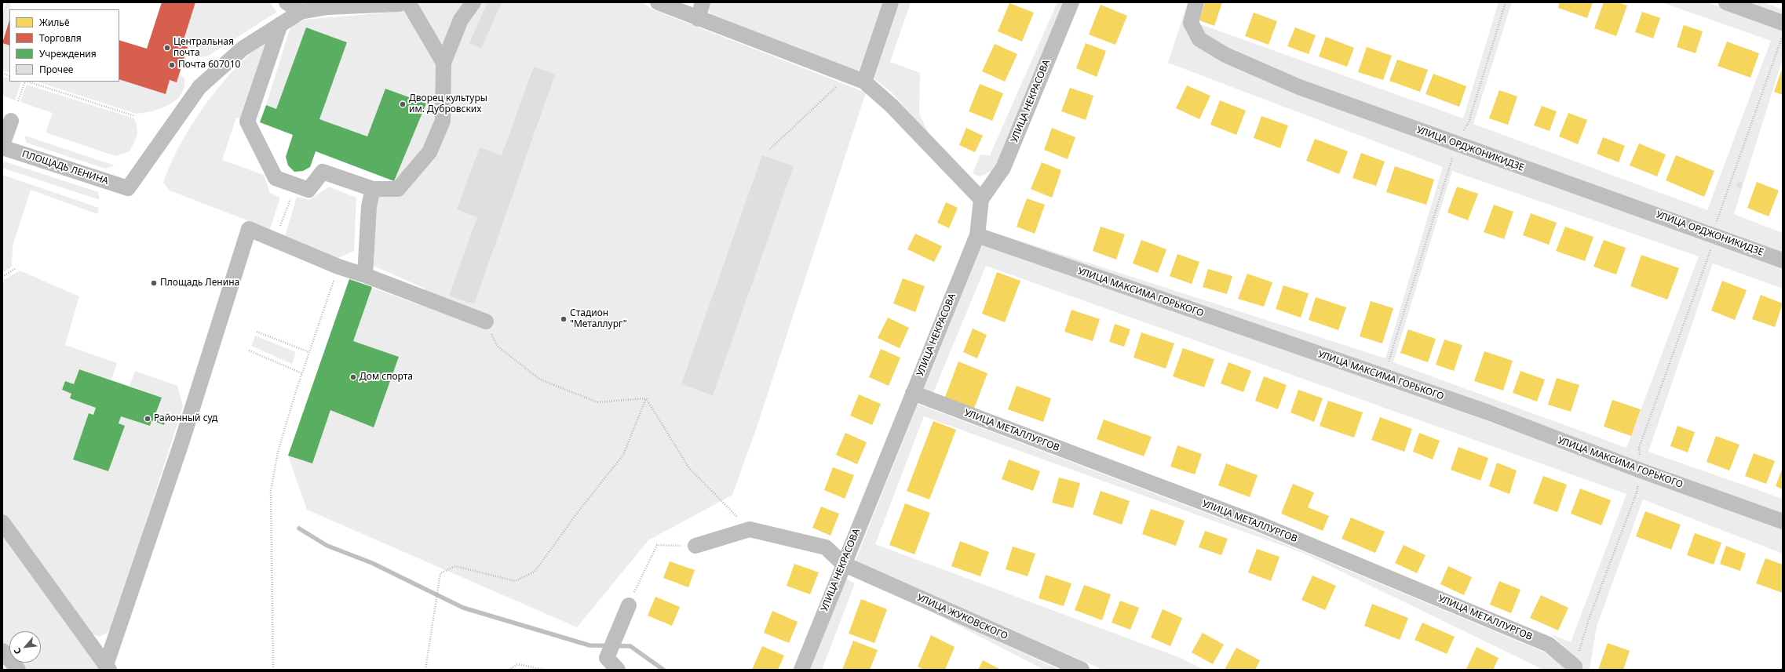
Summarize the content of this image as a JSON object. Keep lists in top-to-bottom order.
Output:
{
  "streets": {
    "street": [
      "УЛИЦА НЕКРАСОВА",
      "УЛИЦА ОРДЖОНИКИДЗЕ",
      "ПЛОЩАДЬ ЛЕНИНА",
      "УЛИЦА МАКСИМА ГОРЬКОГО",
      "УЛИЦА МЕТАЛЛУРГОВ",
      "УЛИЦА ЖУКОВСКОГО"
    ]
  },
  "crossings": [
    ["УЛИЦА НЕКРАСОВА", "УЛИЦА МАКСИМА ГОРЬКОГО"],
    ["УЛИЦА НЕКРАСОВА", "УЛИЦА МЕТАЛЛУРГОВ"],
    ["УЛИЦА НЕКРАСОВА", "УЛИЦА ЖУКОВСКОГО"]
  ],
  "places": [
    "Центральная почта",
    "Почта 607010",
    "Дворец культуры им. Дубровских",
    "Площадь Ленина",
    "Стадион \"Металлург\"",
    "Дом спорта",
    "Районный суд"
  ],
  "legend": [
    "Жильё",
    "Торговля",
    "Учреждения",
    "Прочее"
  ],
  "north": "bottom left"
}
